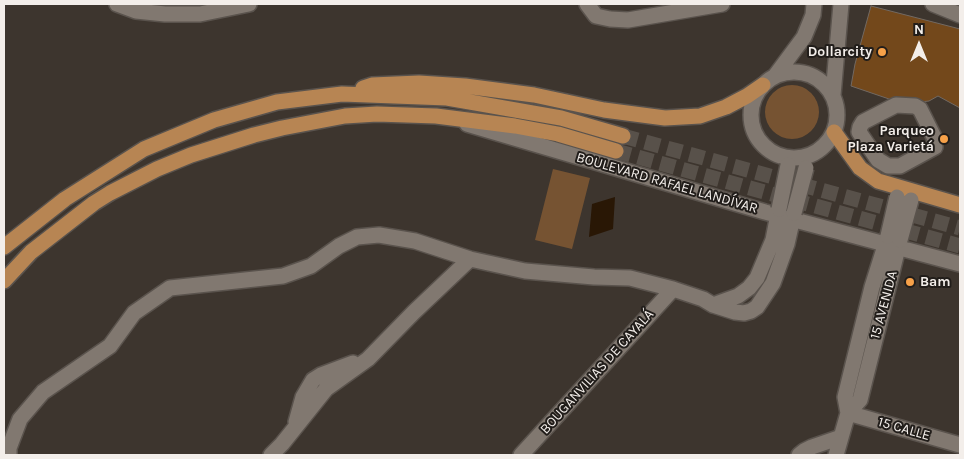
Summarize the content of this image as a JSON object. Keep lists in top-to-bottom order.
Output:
{
  "streets": {
    "main road": ["BOULEVARD RAFAEL LANDÍVAR"],
    "street": ["15 AVENIDA", "BOUGANVILIAS DE CAYALÁ", "15 CALLE"]
  },
  "crossings": [
    ["BOULEVARD RAFAEL LANDÍVAR", "15 AVENIDA"],
    ["15 AVENIDA", "15 CALLE"]
  ],
  "places": ["Dollarcity", "Parqueo Plaza Varietá", "Bam"],
  "north": "top"
}
